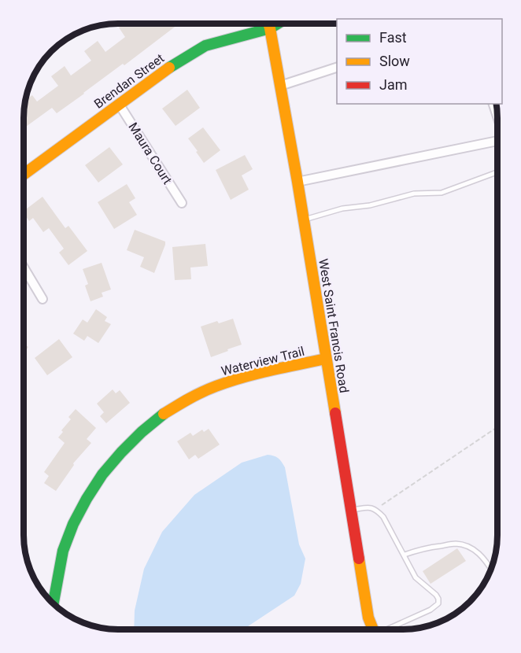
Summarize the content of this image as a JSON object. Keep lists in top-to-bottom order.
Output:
{
  "streets": {
    "street": [
      "Brendan Street",
      "Maura Court",
      "West Saint Francis Road",
      "Waterview Trail"
    ]
  },
  "crossings": [
    ["Brendan Street", "Maura Court"],
    ["Brendan Street", "West Saint Francis Road"],
    ["West Saint Francis Road", "Waterview Trail"]
  ],
  "legend": ["Fast", "Slow", "Jam"]
}
